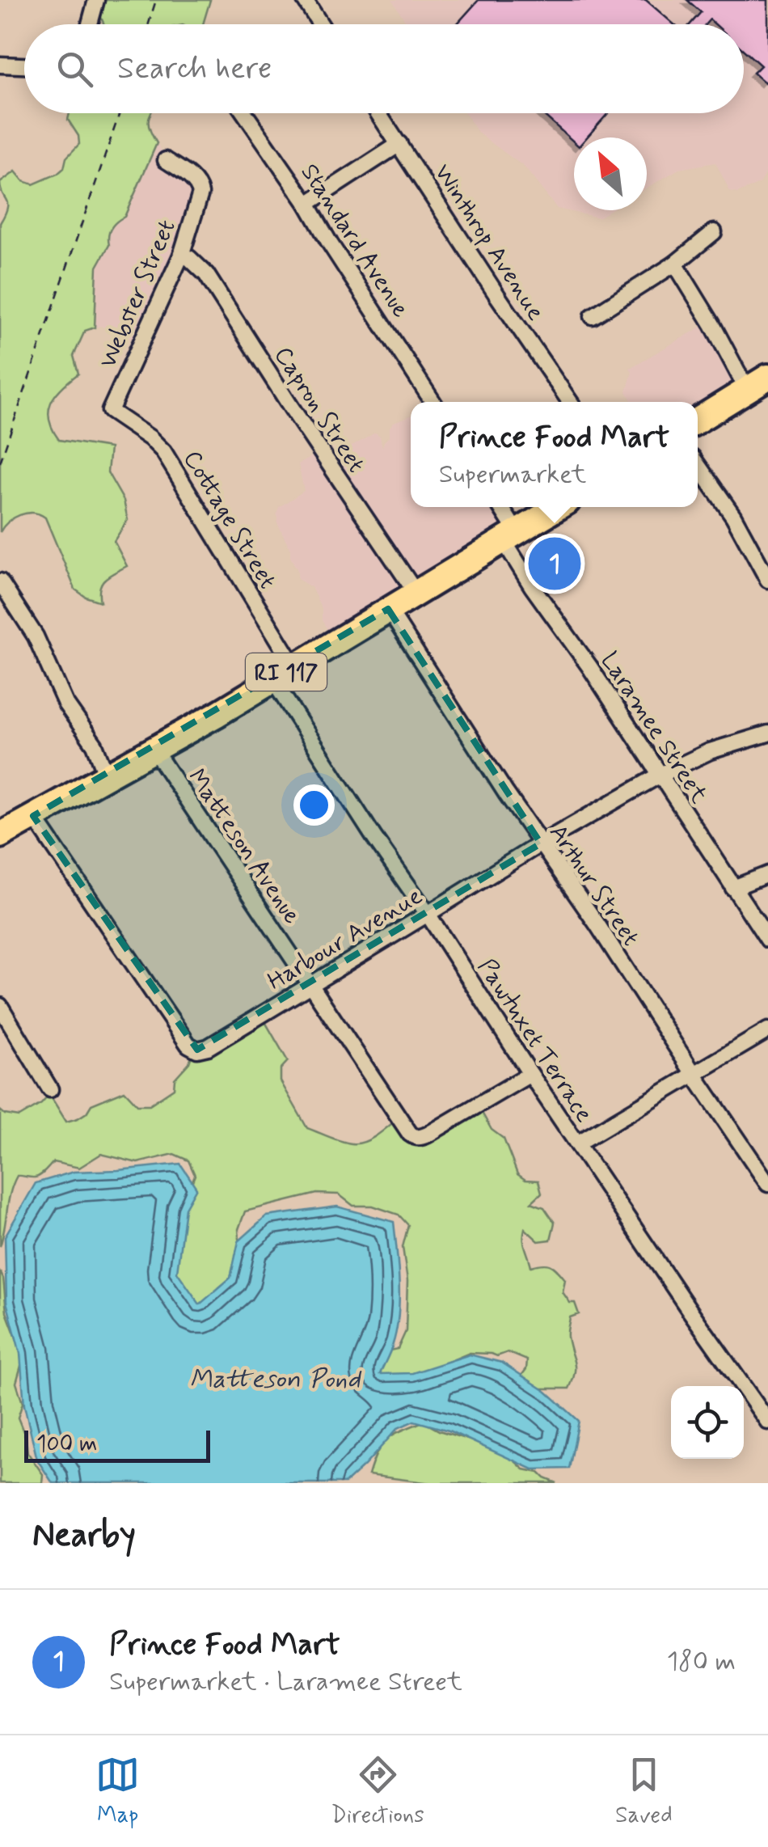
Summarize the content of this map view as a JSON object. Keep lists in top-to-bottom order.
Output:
{
  "streets": {
    "main road": ["RI 117"],
    "street": [
      "Standard Avenue",
      "Winthrop Avenue",
      "Webster Street",
      "Capron Street",
      "Cottage Street",
      "Laramee Street",
      "Matteson Avenue",
      "Arthur Street",
      "Harbour Avenue",
      "Pawtuxet Terrace"
    ]
  },
  "crossings": [
    ["Webster Street", "Capron Street"],
    ["Webster Street", "Cottage Street"],
    ["Capron Street", "RI 117"],
    ["Cottage Street", "RI 117"],
    ["RI 117", "Laramee Street"],
    ["RI 117", "Matteson Avenue"],
    ["RI 117", "Arthur Street"],
    ["RI 117", "Harbour Avenue"],
    ["RI 117", "Pawtuxet Terrace"],
    ["Laramee Street", "Harbour Avenue"],
    ["Matteson Avenue", "Harbour Avenue"],
    ["Matteson Avenue", "Pawtuxet Terrace"],
    ["Arthur Street", "Harbour Avenue"],
    ["Harbour Avenue", "Pawtuxet Terrace"]
  ],
  "water": ["Matteson Pond"],
  "scale_bar": "100 m",
  "north": "top left",
  "page": {
    "search": "Search here",
    "popup": ["Prince Food Mart", "Supermarket"],
    "pins": "1",
    "scale": "100 m",
    "heading": "Nearby",
    "list": [
      {
        "mark": "1",
        "name": "Prince Food Mart",
        "note": "Supermarket · Laramee Street",
        "value": "180 m"
      }
    ],
    "nav": ["Map", "Directions", "Saved"]
  }
}
